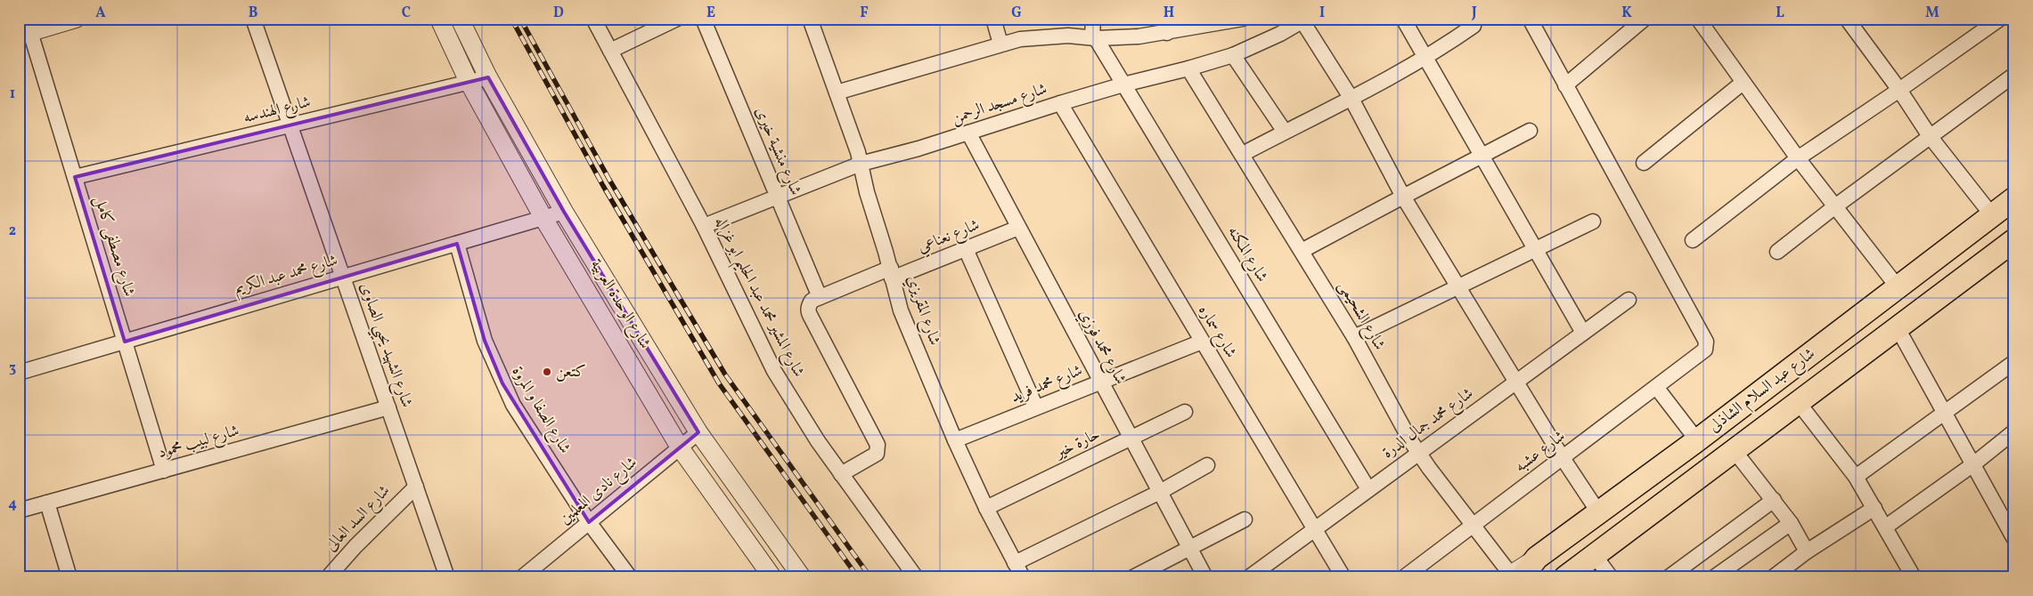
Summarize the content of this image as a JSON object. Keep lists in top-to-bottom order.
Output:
{
  "streets": {
    "main road": ["شارع عبد السلام الشاذلى"],
    "street": [
      "شارع مسجد الرحمن",
      "شارع الهندسه",
      "شارع منشية خيرى",
      "شارع نعناعي",
      "شارع مصطفى كامل",
      "شارع المكنه",
      "شارع محمد عبد الكريم",
      "شارع المشير محمد عبد الحليم ابو غزاله",
      "شارع الوحدة العربية",
      "شارع المقريزي",
      "شارع الشحيمى",
      "شارع سماره",
      "شارع الشهيد يحيي الصاوى",
      "شارع محمد فوزي",
      "شارع محمد فريد",
      "شارع الصفا و المروة",
      "شارع محمد جمال الدرة",
      "شارع لبيب محمود",
      "حارة خير",
      "شارع عشبه",
      "شارع نادى المعلمين",
      "شارع السد العالى"
    ]
  },
  "crossings": [
    ["شارع مسجد الرحمن", "شارع منشية خيرى"],
    ["شارع مسجد الرحمن", "شارع المكنه"],
    ["شارع مسجد الرحمن", "شارع المشير محمد عبد الحليم ابو غزاله"],
    ["شارع مسجد الرحمن", "شارع المقريزي"],
    ["شارع مسجد الرحمن", "شارع الشحيمى"],
    ["شارع مسجد الرحمن", "شارع سماره"],
    ["شارع مسجد الرحمن", "شارع محمد فوزي"],
    ["شارع الهندسه", "شارع مصطفى كامل"],
    ["شارع الهندسه", "شارع الوحدة العربية"],
    ["شارع الهندسه", "شارع الشهيد يحيي الصاوى"],
    ["شارع منشية خيرى", "شارع نعناعي"],
    ["شارع نعناعي", "شارع المقريزي"],
    ["شارع نعناعي", "شارع محمد فوزي"],
    ["شارع مصطفى كامل", "شارع محمد عبد الكريم"],
    ["شارع مصطفى كامل", "شارع لبيب محمود"],
    ["شارع المكنه", "شارع محمد جمال الدرة"],
    ["شارع محمد عبد الكريم", "شارع الوحدة العربية"],
    ["شارع محمد عبد الكريم", "شارع الشهيد يحيي الصاوى"],
    ["شارع محمد عبد الكريم", "شارع الصفا و المروة"],
    ["شارع الوحدة العربية", "شارع نادى المعلمين"],
    ["شارع المقريزي", "شارع محمد فريد"],
    ["شارع المقريزي", "حارة خير"],
    ["شارع الشحيمى", "شارع عبد السلام الشاذلى"],
    ["شارع الشحيمى", "شارع محمد جمال الدرة"],
    ["شارع الشحيمى", "شارع عشبه"],
    ["شارع سماره", "شارع محمد فريد"],
    ["شارع سماره", "شارع محمد جمال الدرة"],
    ["شارع الشهيد يحيي الصاوى", "شارع لبيب محمود"],
    ["شارع الشهيد يحيي الصاوى", "شارع السد العالى"],
    ["شارع محمد فوزي", "شارع محمد فريد"],
    ["شارع محمد فوزي", "حارة خير"],
    ["شارع الصفا و المروة", "شارع نادى المعلمين"]
  ],
  "places": ["كتعن"],
  "grid": {
    "columns": [
      "A",
      "B",
      "C",
      "D",
      "E",
      "F",
      "G",
      "H",
      "I",
      "J",
      "K",
      "L",
      "M"
    ],
    "rows": [
      "1",
      "2",
      "3",
      "4"
    ]
  }
}
